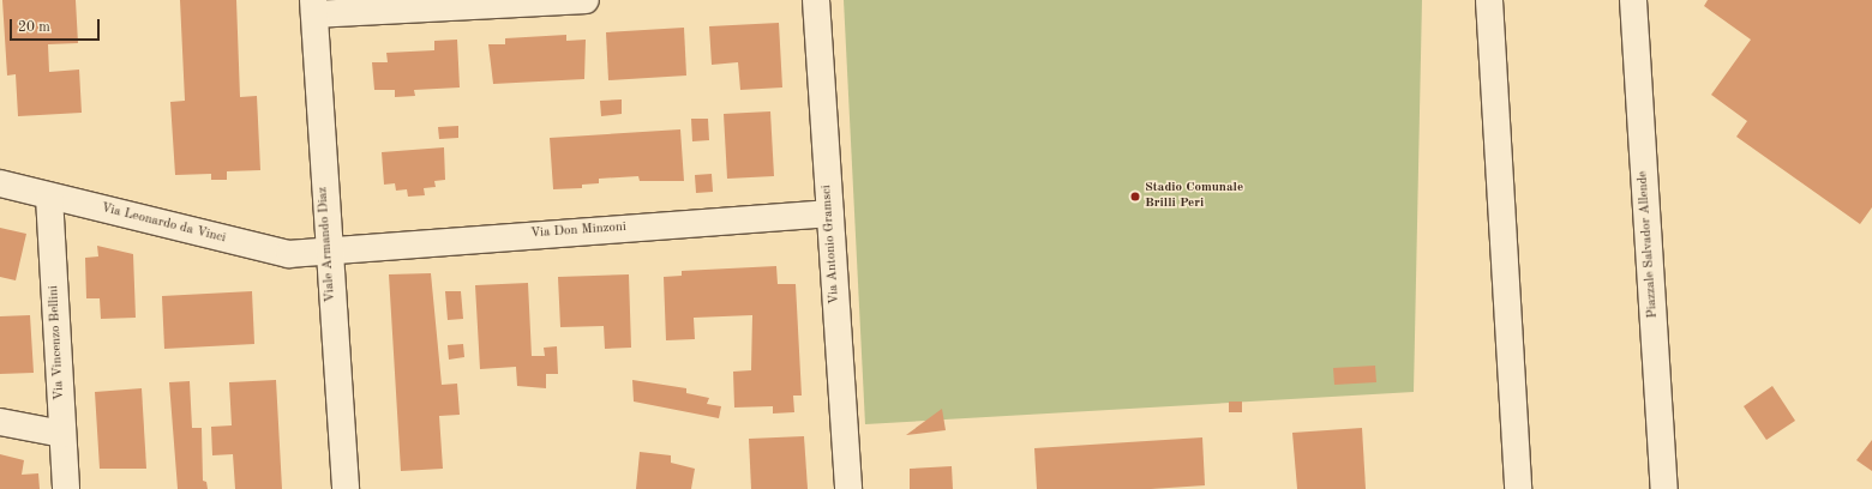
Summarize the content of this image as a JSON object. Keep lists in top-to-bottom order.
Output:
{
  "streets": {
    "street": [
      "Via Leonardo da Vinci",
      "Via Don Minzoni",
      "Viale Armando Diaz",
      "Via Antonio Gramsci",
      "Piazzale Salvador Allende",
      "Via Vincenzo Bellini"
    ]
  },
  "crossings": [
    ["Via Leonardo da Vinci", "Via Don Minzoni"],
    ["Via Leonardo da Vinci", "Viale Armando Diaz"],
    ["Via Leonardo da Vinci", "Via Vincenzo Bellini"],
    ["Via Don Minzoni", "Viale Armando Diaz"],
    ["Via Don Minzoni", "Via Antonio Gramsci"]
  ],
  "places": ["Stadio Comunale Brilli Peri"],
  "scale_bar": "20 m"
}
